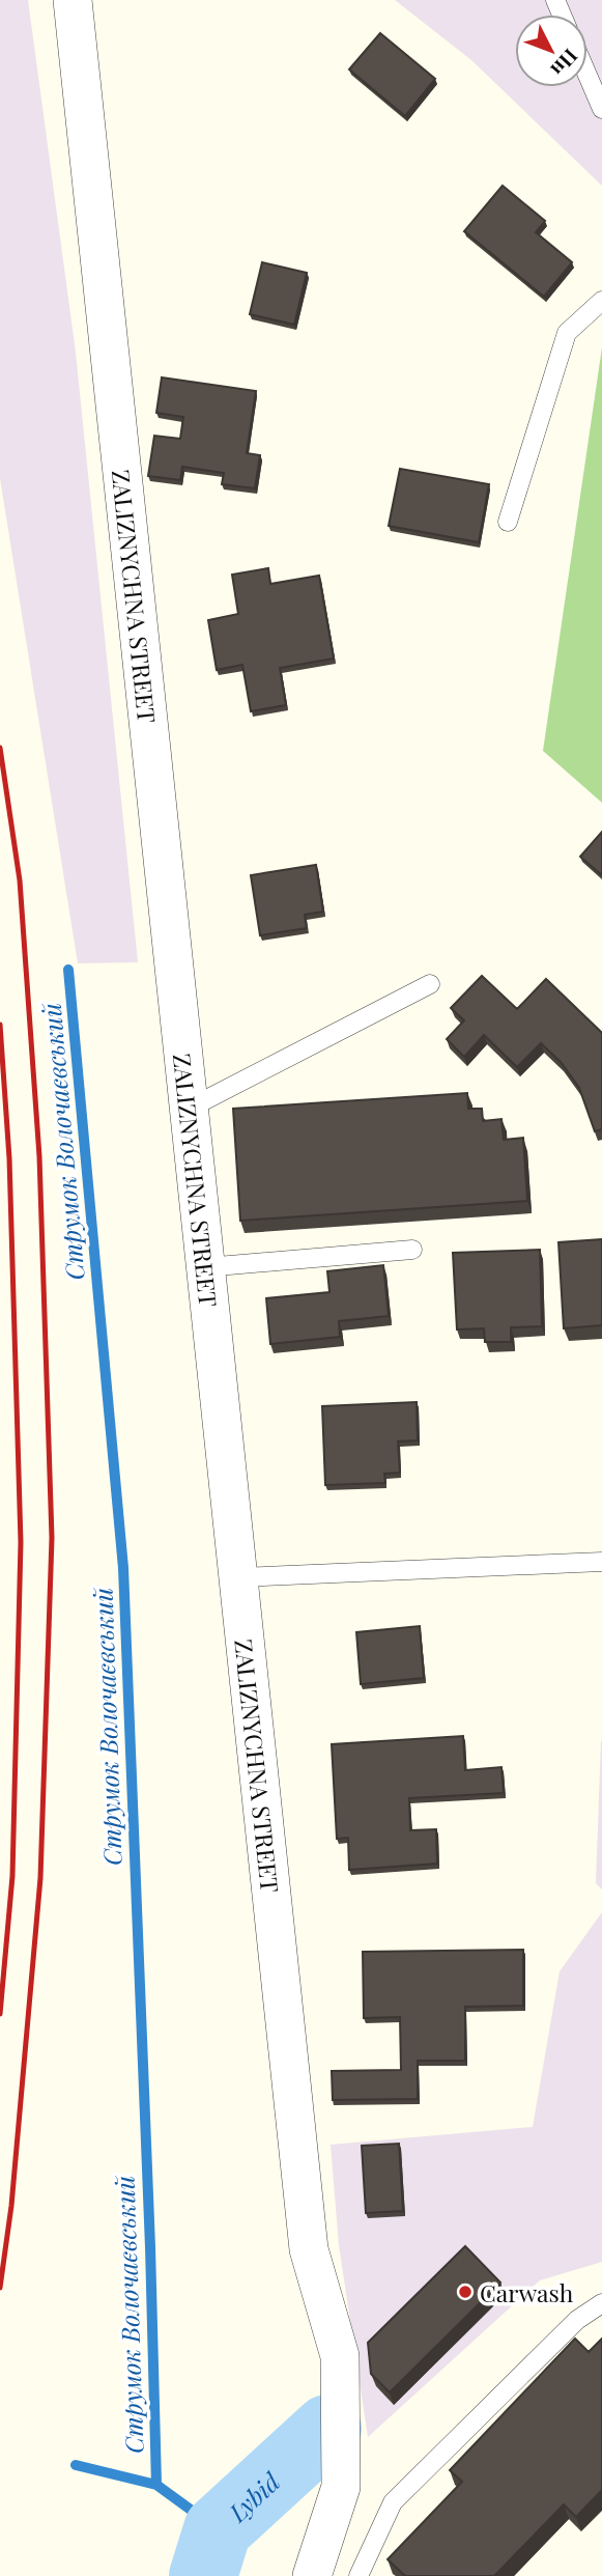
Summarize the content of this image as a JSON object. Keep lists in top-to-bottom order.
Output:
{
  "streets": {
    "street": ["ZALIZNYCHNA STREET"]
  },
  "water": ["Струмок Волочаєвський", "Lybid"],
  "places": ["Carwash"],
  "north": "bottom right"
}
